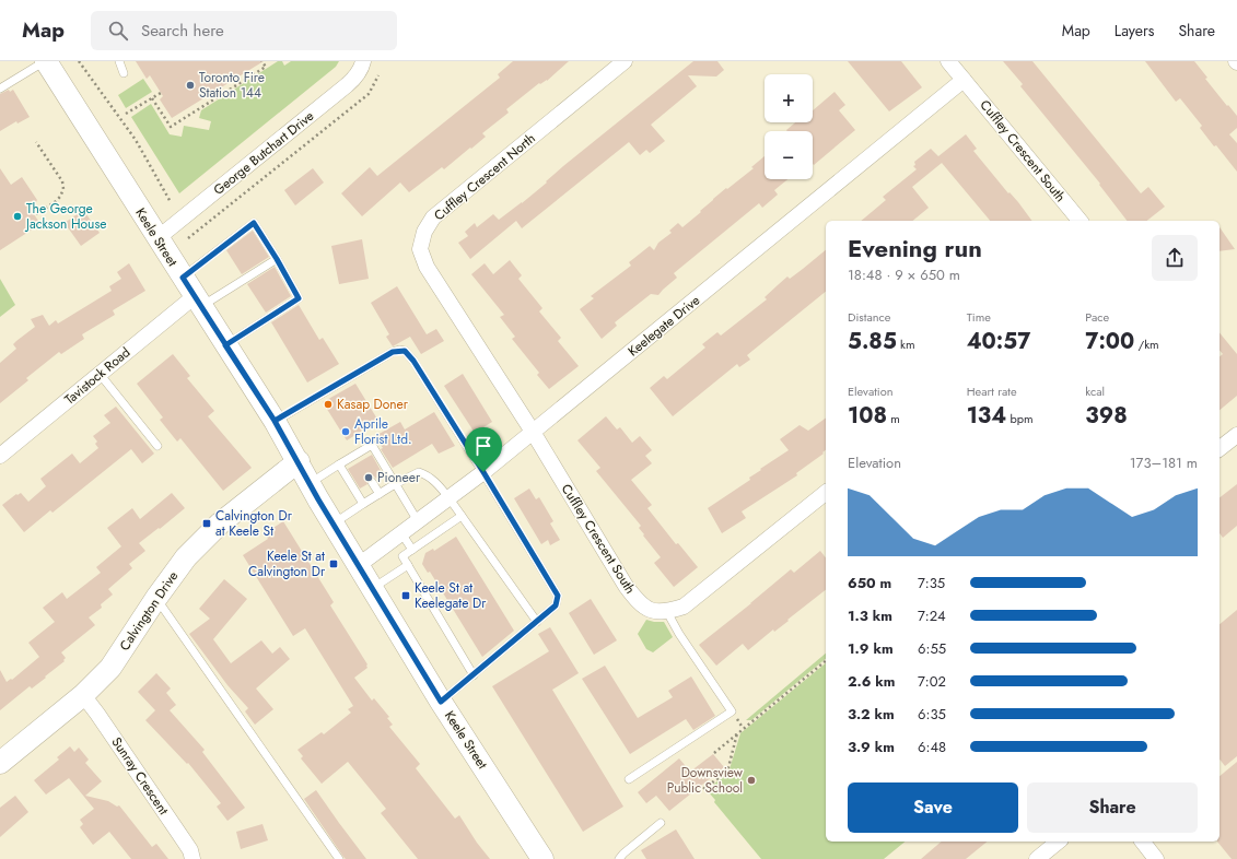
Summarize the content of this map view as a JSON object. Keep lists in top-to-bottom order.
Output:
{
  "streets": {
    "main road": ["Keele Street", "Calvington Drive"],
    "street": [
      "Cuffley Crescent South",
      "George Butchart Drive",
      "Cuffley Crescent North",
      "Keelegate Drive",
      "Tavistock Road",
      "Sunray Crescent"
    ]
  },
  "crossings": [
    ["Cuffley Crescent South", "Cuffley Crescent North"],
    ["Cuffley Crescent South", "Keelegate Drive"],
    ["George Butchart Drive", "Keele Street"],
    ["Cuffley Crescent North", "Keelegate Drive"],
    ["Keele Street", "Keelegate Drive"],
    ["Keele Street", "Tavistock Road"],
    ["Keele Street", "Calvington Drive"],
    ["Calvington Drive", "Sunray Crescent"]
  ],
  "places": {
    "other": [
      "Toronto Fire Station 144",
      "The George Jackson House",
      "Kasap Doner",
      "Aprile Florist Ltd.",
      "Pioneer",
      "Downsview Public School"
    ],
    "transit": ["Calvington Dr at Keele St", "Keele St at Calvington Dr", "Keele St at Keelegate Dr"]
  },
  "page": {
    "header": "Map",
    "search": "Search here",
    "nav": ["Map", "Layers", "Share"],
    "map_buttons": ["+", "−"],
    "heading": ["Evening run", "18:48 · 9 × 650 m"],
    "stats": [
      ["Distance", "5.85 km"],
      ["Time", "40:57"],
      ["Pace", "7:00 /km"],
      ["Elevation", "108 m"],
      ["Heart rate", "134 bpm"],
      ["kcal", "398"]
    ],
    "chart": ["Elevation", "173–181 m"],
    "list": [
      {
        "name": "650 m",
        "note": "7:35"
      },
      {
        "name": "1.3 km",
        "note": "7:24"
      },
      {
        "name": "1.9 km",
        "note": "6:55"
      },
      {
        "name": "2.6 km",
        "note": "7:02"
      },
      {
        "name": "3.2 km",
        "note": "6:35"
      },
      {
        "name": "3.9 km",
        "note": "6:48"
      }
    ],
    "buttons": ["Save", "Share"]
  }
}
